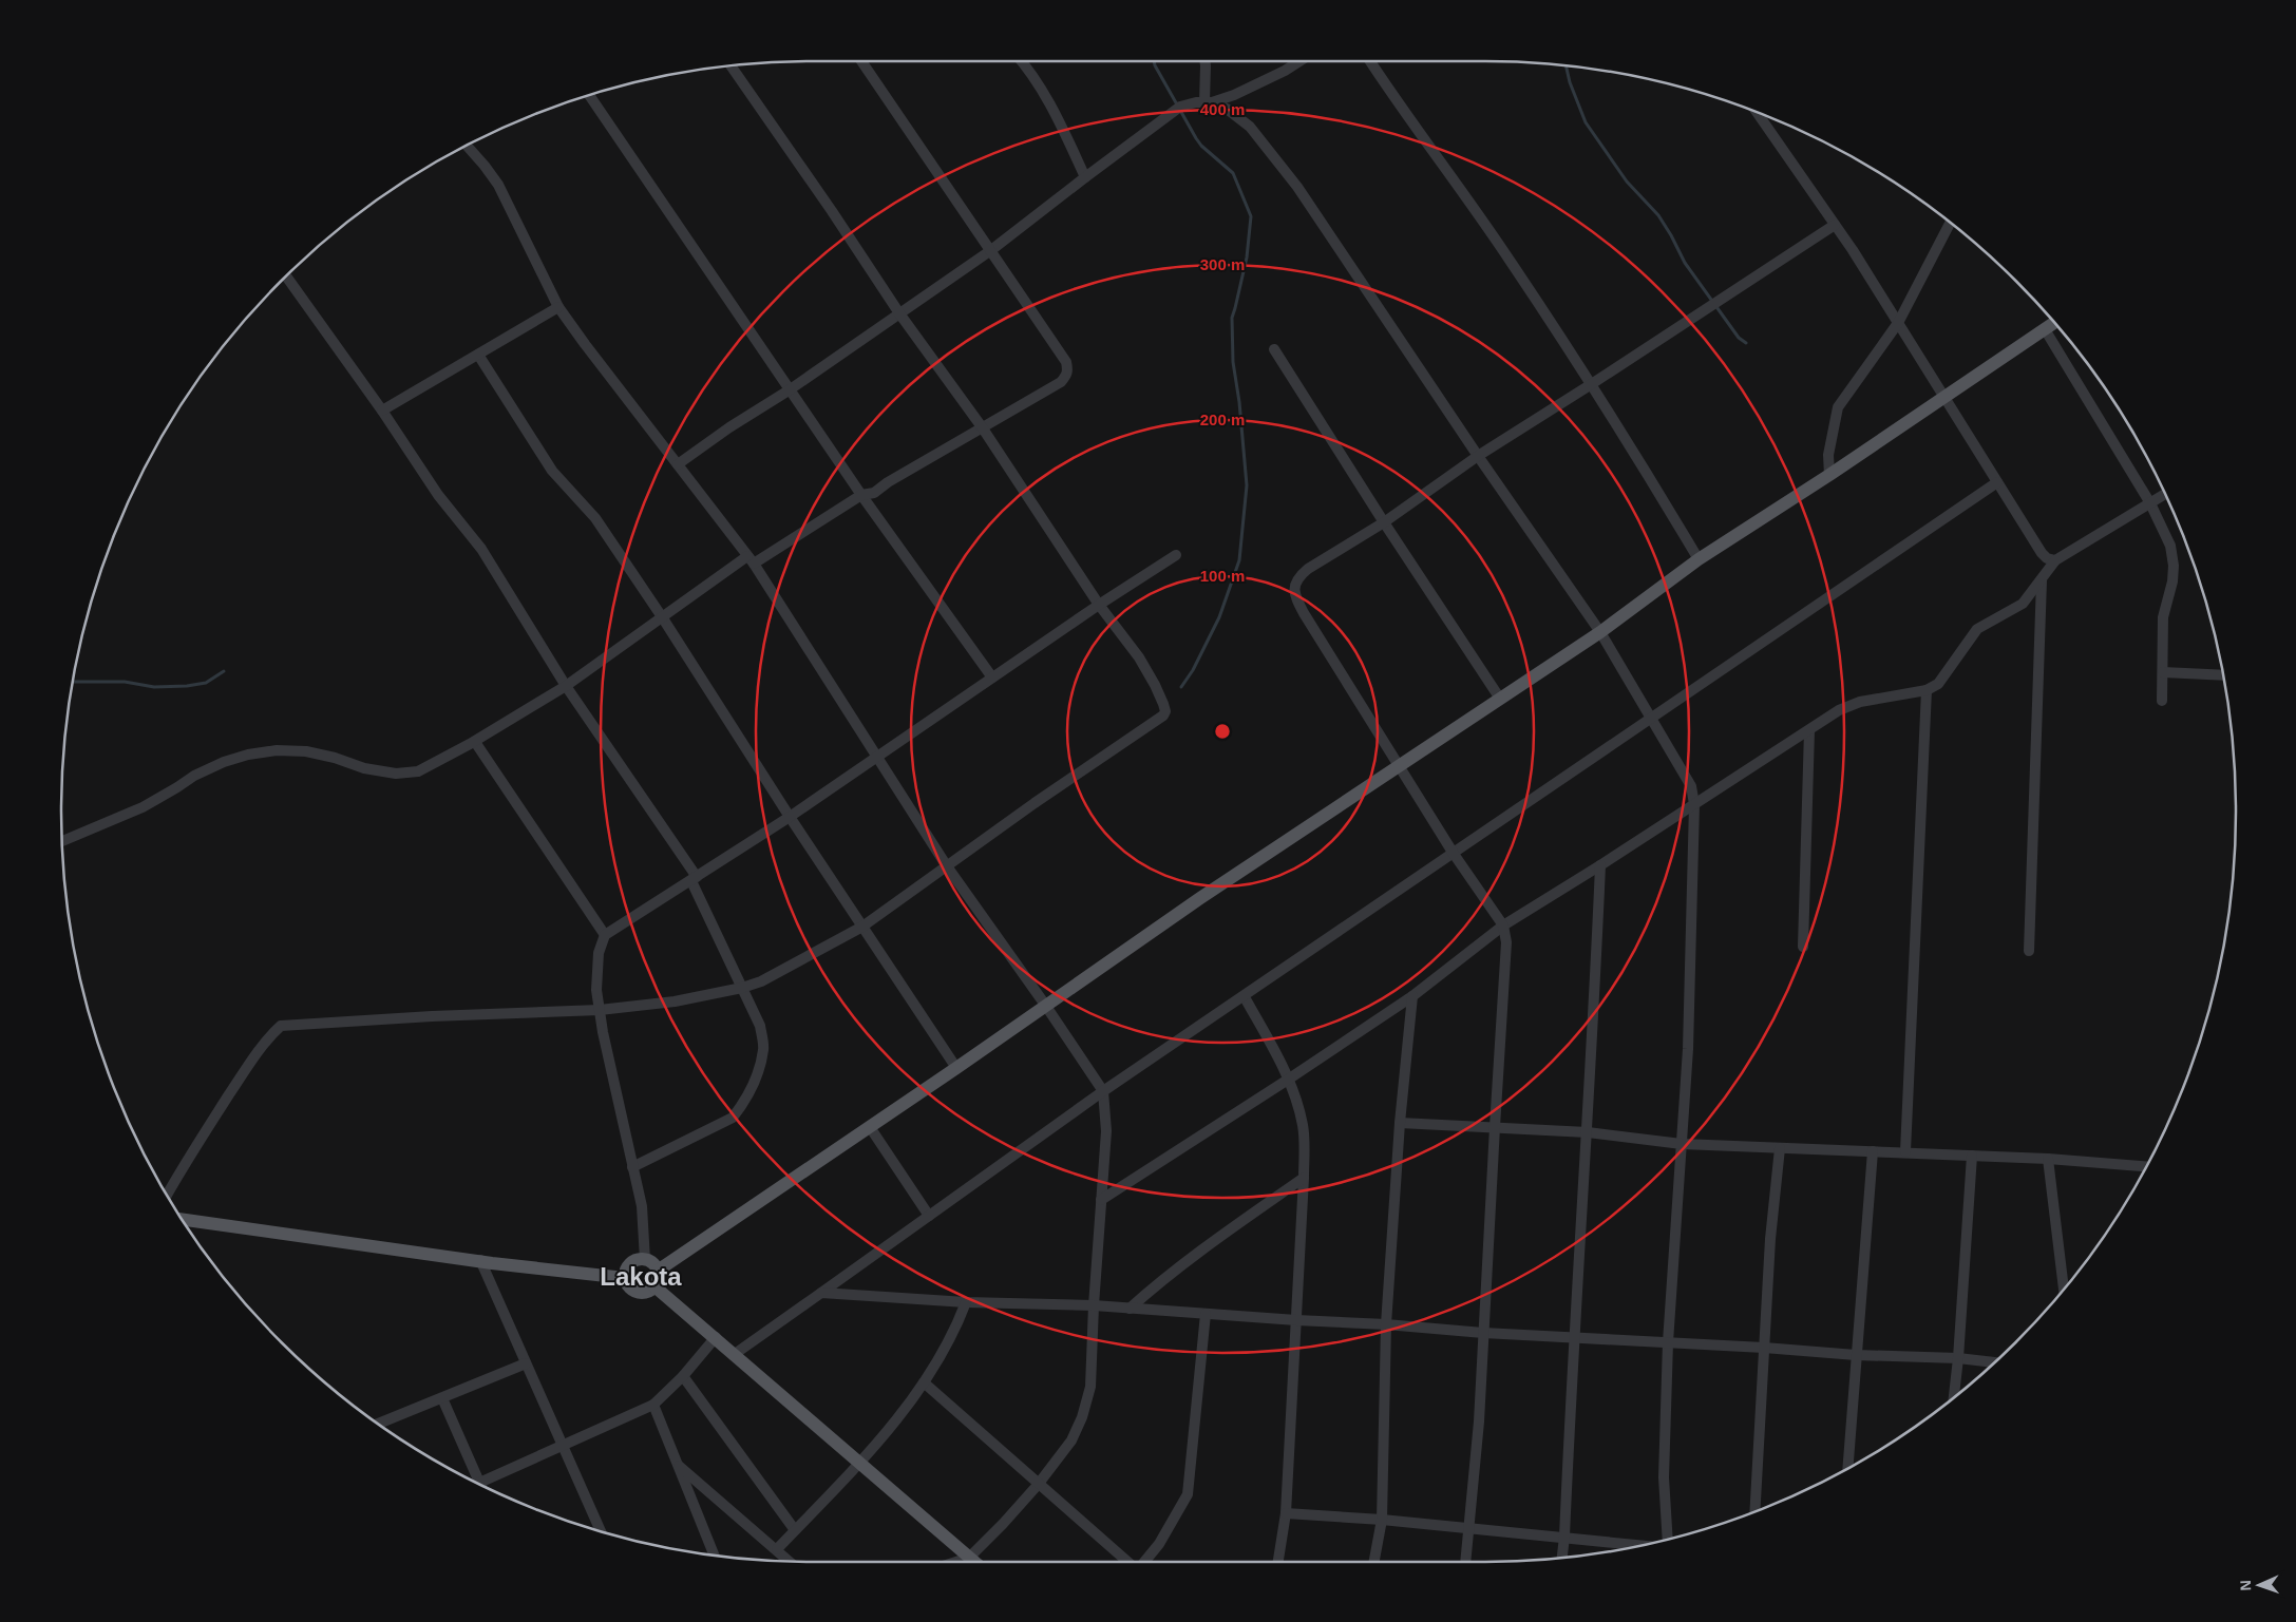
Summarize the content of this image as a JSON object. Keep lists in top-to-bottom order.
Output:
{
  "districts": ["Lakota"],
  "north": "left",
  "rings": [
    "400 m",
    "300 m",
    "200 m",
    "100 m"
  ]
}
